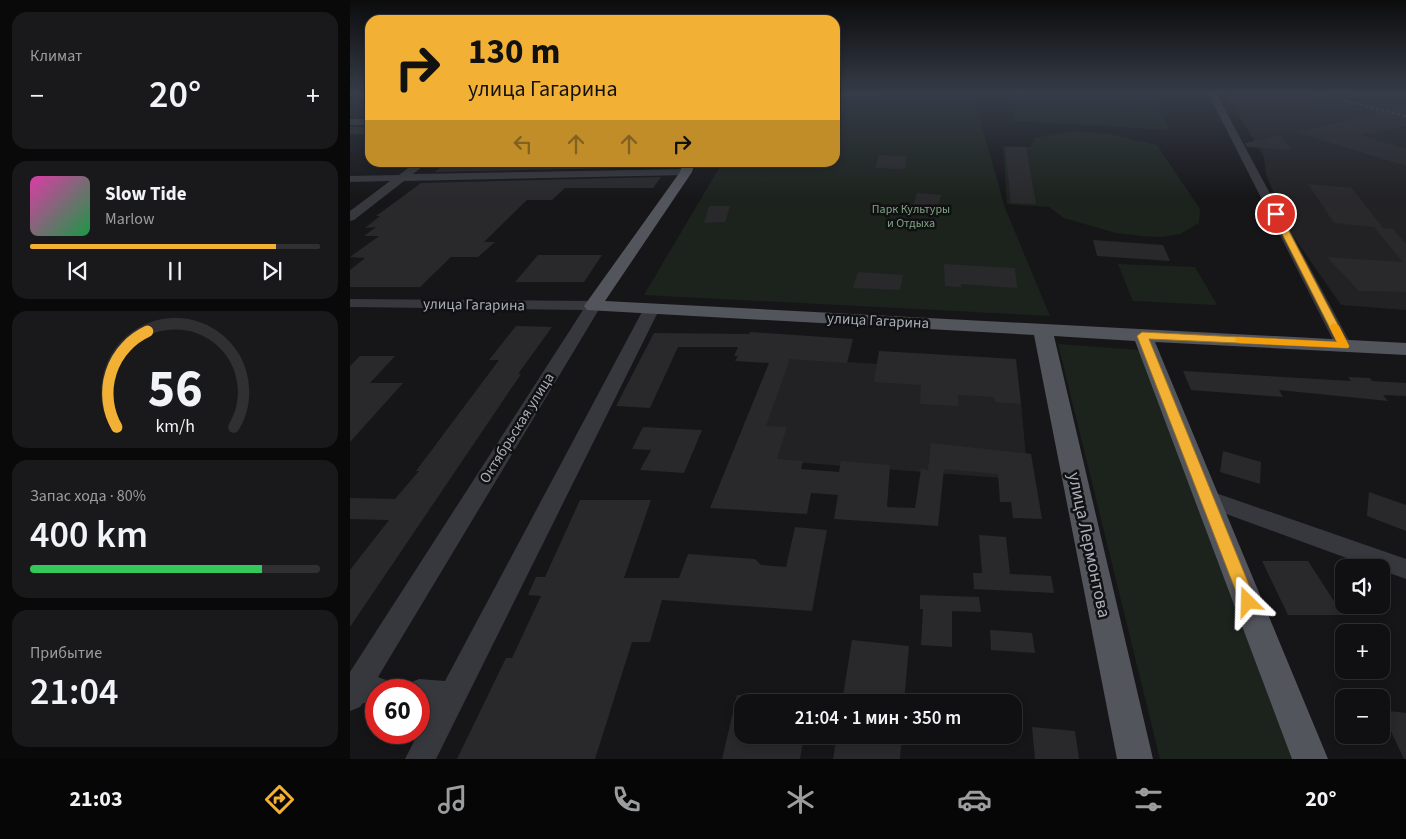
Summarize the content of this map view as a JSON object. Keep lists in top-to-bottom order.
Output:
{
  "streets": {
    "main road": ["улица Гагарина", "Октябрьская улица", "улица Лермонтова"]
  },
  "crossings": [
    ["улица Гагарина", "Октябрьская улица"],
    ["улица Гагарина", "улица Лермонтова"]
  ],
  "parks": ["Парк Культуры и Отдыха"],
  "page": {
    "tile": [
      "Климат",
      ["Запас хода · 80%", "400 km"],
      ["Прибытие", "21:04"]
    ],
    "turn": ["130 m", "улица Гагарина"],
    "heat": ["−", "20°", "+"],
    "song": ["Slow Tide", "Marlow"],
    "map_buttons": ["+", "−"],
    "limit": "60",
    "trip": "21:04 · 1 мин · 350 m",
    "tabs": ["21:03", "20°"],
    "gauge": ["56", "km/h"]
  }
}
